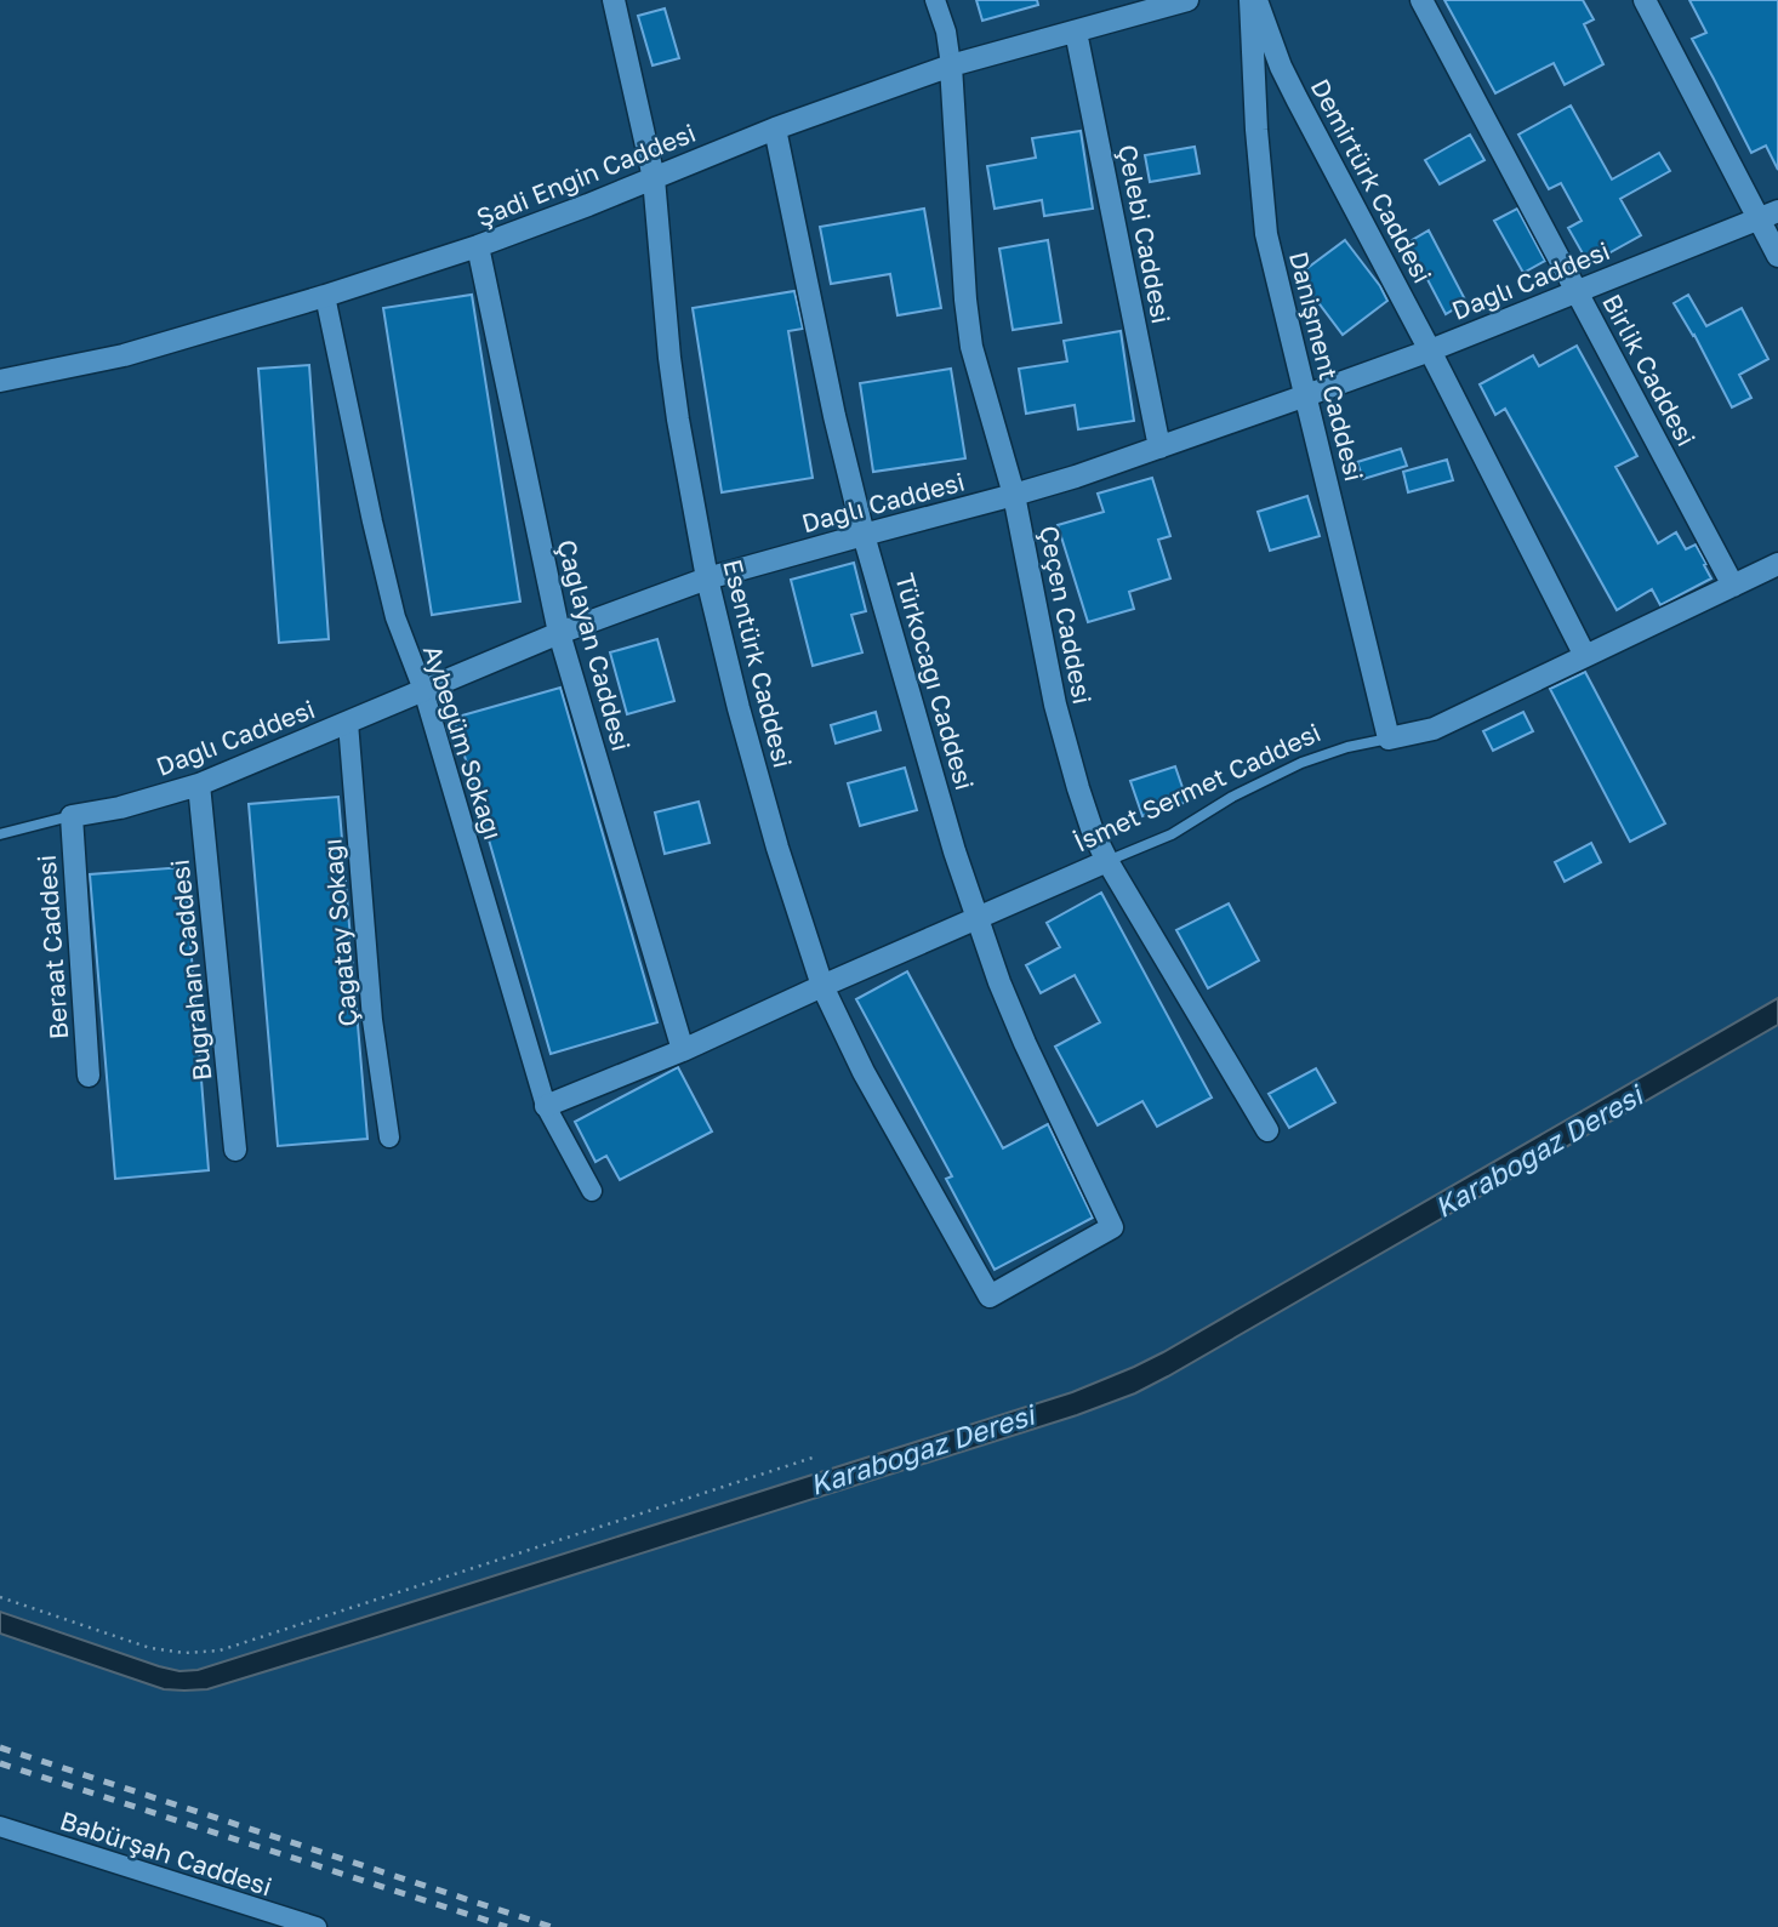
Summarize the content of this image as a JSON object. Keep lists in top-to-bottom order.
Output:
{
  "streets": {
    "street": [
      "Şadi Engin Caddesi",
      "Demirtürk Caddesi",
      "Çelebi Caddesi",
      "Dağlı Caddesi",
      "Danişment Caddesi",
      "Birlik Caddesi",
      "Çeçen Caddesi",
      "Çağlayan Caddesi",
      "Esentürk Caddesi",
      "Türkocağı Caddesi",
      "Aybegüm Sokağı",
      "İsmet Sermet Caddesi",
      "Çağatay Sokağı",
      "Beraat Caddesi",
      "Buğrahan Caddesi",
      "Babürşah Caddesi"
    ]
  },
  "crossings": [
    ["Şadi Engin Caddesi", "Çelebi Caddesi"],
    ["Şadi Engin Caddesi", "Çeçen Caddesi"],
    ["Şadi Engin Caddesi", "Çağlayan Caddesi"],
    ["Şadi Engin Caddesi", "Esentürk Caddesi"],
    ["Şadi Engin Caddesi", "Türkocağı Caddesi"],
    ["Şadi Engin Caddesi", "Aybegüm Sokağı"],
    ["Demirtürk Caddesi", "Dağlı Caddesi"],
    ["Demirtürk Caddesi", "Danişment Caddesi"],
    ["Demirtürk Caddesi", "İsmet Sermet Caddesi"],
    ["Çelebi Caddesi", "Dağlı Caddesi"],
    ["Dağlı Caddesi", "Danişment Caddesi"],
    ["Dağlı Caddesi", "Birlik Caddesi"],
    ["Dağlı Caddesi", "Çeçen Caddesi"],
    ["Dağlı Caddesi", "Çağlayan Caddesi"],
    ["Dağlı Caddesi", "Esentürk Caddesi"],
    ["Dağlı Caddesi", "Türkocağı Caddesi"],
    ["Dağlı Caddesi", "Aybegüm Sokağı"],
    ["Dağlı Caddesi", "Çağatay Sokağı"],
    ["Dağlı Caddesi", "Beraat Caddesi"],
    ["Dağlı Caddesi", "Buğrahan Caddesi"],
    ["Danişment Caddesi", "İsmet Sermet Caddesi"],
    ["Birlik Caddesi", "İsmet Sermet Caddesi"],
    ["Çeçen Caddesi", "İsmet Sermet Caddesi"],
    ["Çağlayan Caddesi", "İsmet Sermet Caddesi"],
    ["Esentürk Caddesi", "Türkocağı Caddesi"],
    ["Esentürk Caddesi", "İsmet Sermet Caddesi"],
    ["Türkocağı Caddesi", "İsmet Sermet Caddesi"],
    ["Aybegüm Sokağı", "İsmet Sermet Caddesi"]
  ],
  "water": ["Karaboğaz Deresi"]
}
